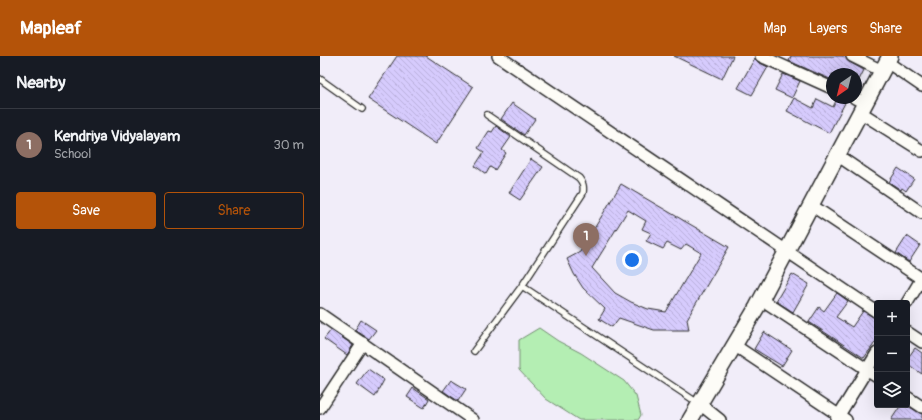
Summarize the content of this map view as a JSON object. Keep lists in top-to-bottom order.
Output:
{
  "north": "bottom left",
  "page": {
    "header": "Mapleaf",
    "nav": ["Map", "Layers", "Share"],
    "heading": "Nearby",
    "list": [
      {
        "mark": "1",
        "name": "Kendriya Vidyalayam",
        "note": "School",
        "value": "30 m"
      }
    ],
    "buttons": ["Save", "Share"],
    "pins": "1",
    "map_buttons": ["+", "−"]
  }
}
